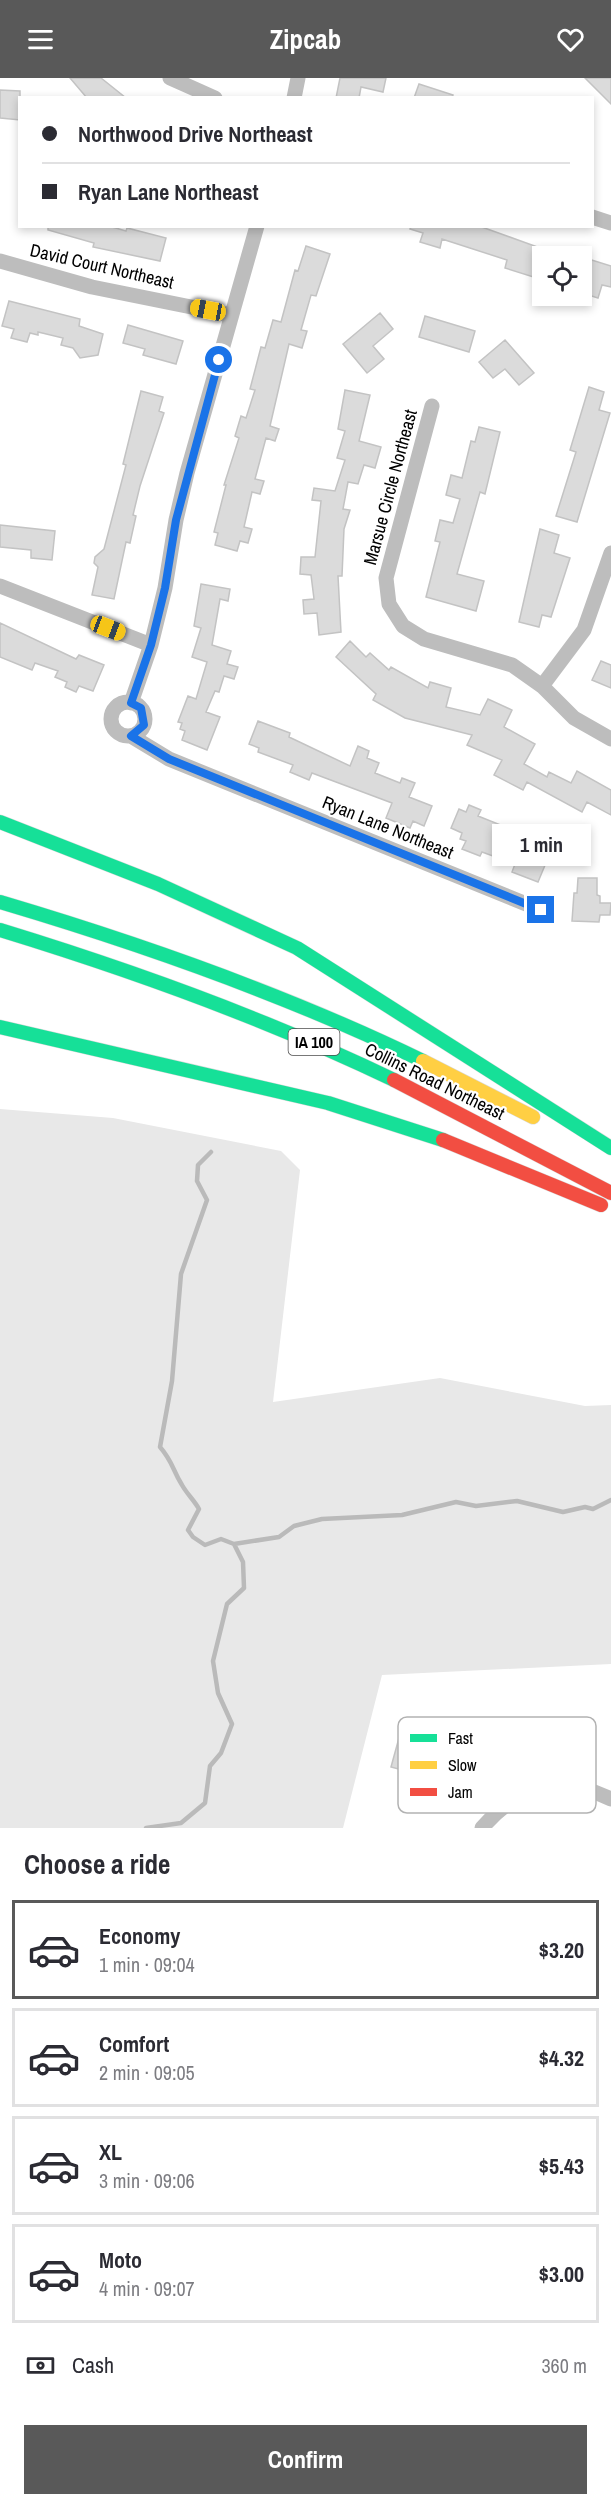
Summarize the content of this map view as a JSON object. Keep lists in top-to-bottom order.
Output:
{
  "streets": {
    "highway": ["IA 100", "Collins Road Northeast"],
    "street": ["David Court Northeast", "Marsue Circle Northeast", "Ryan Lane Northeast"]
  },
  "legend": ["Fast", "Slow", "Jam"],
  "page": {
    "header": "Zipcab",
    "banner": ["Northwood Drive Northeast", "Ryan Lane Northeast"],
    "bubble": "1 min",
    "heading": "Choose a ride",
    "list": [
      {
        "name": "Economy",
        "note": "1 min · 09:04",
        "value": "$3.20"
      },
      {
        "name": "Comfort",
        "note": "2 min · 09:05",
        "value": "$4.32"
      },
      {
        "name": "XL",
        "note": "3 min · 09:06",
        "value": "$5.43"
      },
      {
        "name": "Moto",
        "note": "4 min · 09:07",
        "value": "$3.00"
      }
    ],
    "pay": ["Cash", "360 m"],
    "buttons": "Confirm"
  }
}
